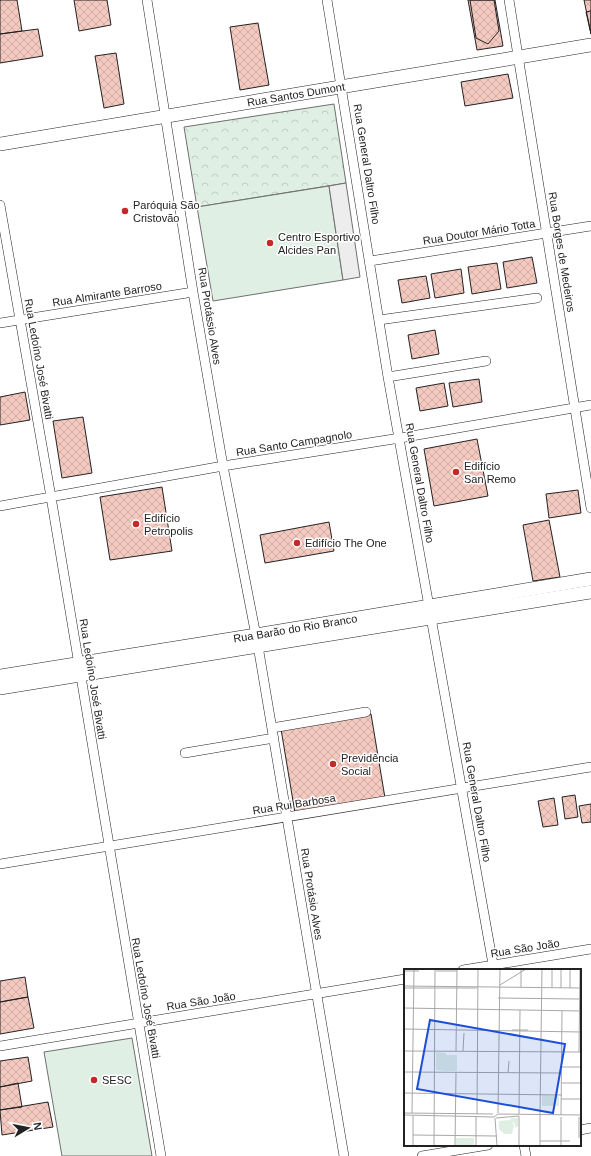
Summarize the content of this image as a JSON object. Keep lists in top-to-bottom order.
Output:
{
  "streets": {
    "main road": ["Rua Santos Dumont", "Rua Barão do Rio Branco"],
    "street": [
      "Rua General Daltro Filho",
      "Rua Doutor Mário Totta",
      "Rua Borges de Medeiros",
      "Rua Almirante Barroso",
      "Rua Protássio Alves",
      "Rua Ledoíno José Bivatti",
      "Rua Santo Campagnolo",
      "Rua Rui Barbosa",
      "Rua Protásio Alves",
      "Rua São João"
    ]
  },
  "crossings": [
    ["Rua Santos Dumont", "Rua General Daltro Filho"],
    ["Rua Santos Dumont", "Rua Borges de Medeiros"],
    ["Rua Santos Dumont", "Rua Protássio Alves"],
    ["Rua General Daltro Filho", "Rua Doutor Mário Totta"],
    ["Rua General Daltro Filho", "Rua Santo Campagnolo"],
    ["Rua General Daltro Filho", "Rua Barão do Rio Branco"],
    ["Rua General Daltro Filho", "Rua Rui Barbosa"],
    ["Rua General Daltro Filho", "Rua São João"],
    ["Rua Doutor Mário Totta", "Rua Borges de Medeiros"],
    ["Rua Borges de Medeiros", "Rua Santo Campagnolo"],
    ["Rua Almirante Barroso", "Rua Protássio Alves"],
    ["Rua Almirante Barroso", "Rua Ledoíno José Bivatti"],
    ["Rua Protássio Alves", "Rua Santo Campagnolo"],
    ["Rua Protássio Alves", "Rua Barão do Rio Branco"],
    ["Rua Protássio Alves", "Rua Protásio Alves"],
    ["Rua Ledoíno José Bivatti", "Rua Santo Campagnolo"],
    ["Rua Ledoíno José Bivatti", "Rua Barão do Rio Branco"],
    ["Rua Ledoíno José Bivatti", "Rua Rui Barbosa"],
    ["Rua Ledoíno José Bivatti", "Rua São João"],
    ["Rua Barão do Rio Branco", "Rua Protásio Alves"],
    ["Rua Rui Barbosa", "Rua Protásio Alves"],
    ["Rua Protásio Alves", "Rua São João"]
  ],
  "places": [
    "Paróquia São Cristovão",
    "Centro Esportivo Alcides Pan",
    "Edifício San Remo",
    "Edifício Petropolis",
    "Edifício The One",
    "Previdência Social",
    "SESC"
  ],
  "north": "right"
}
